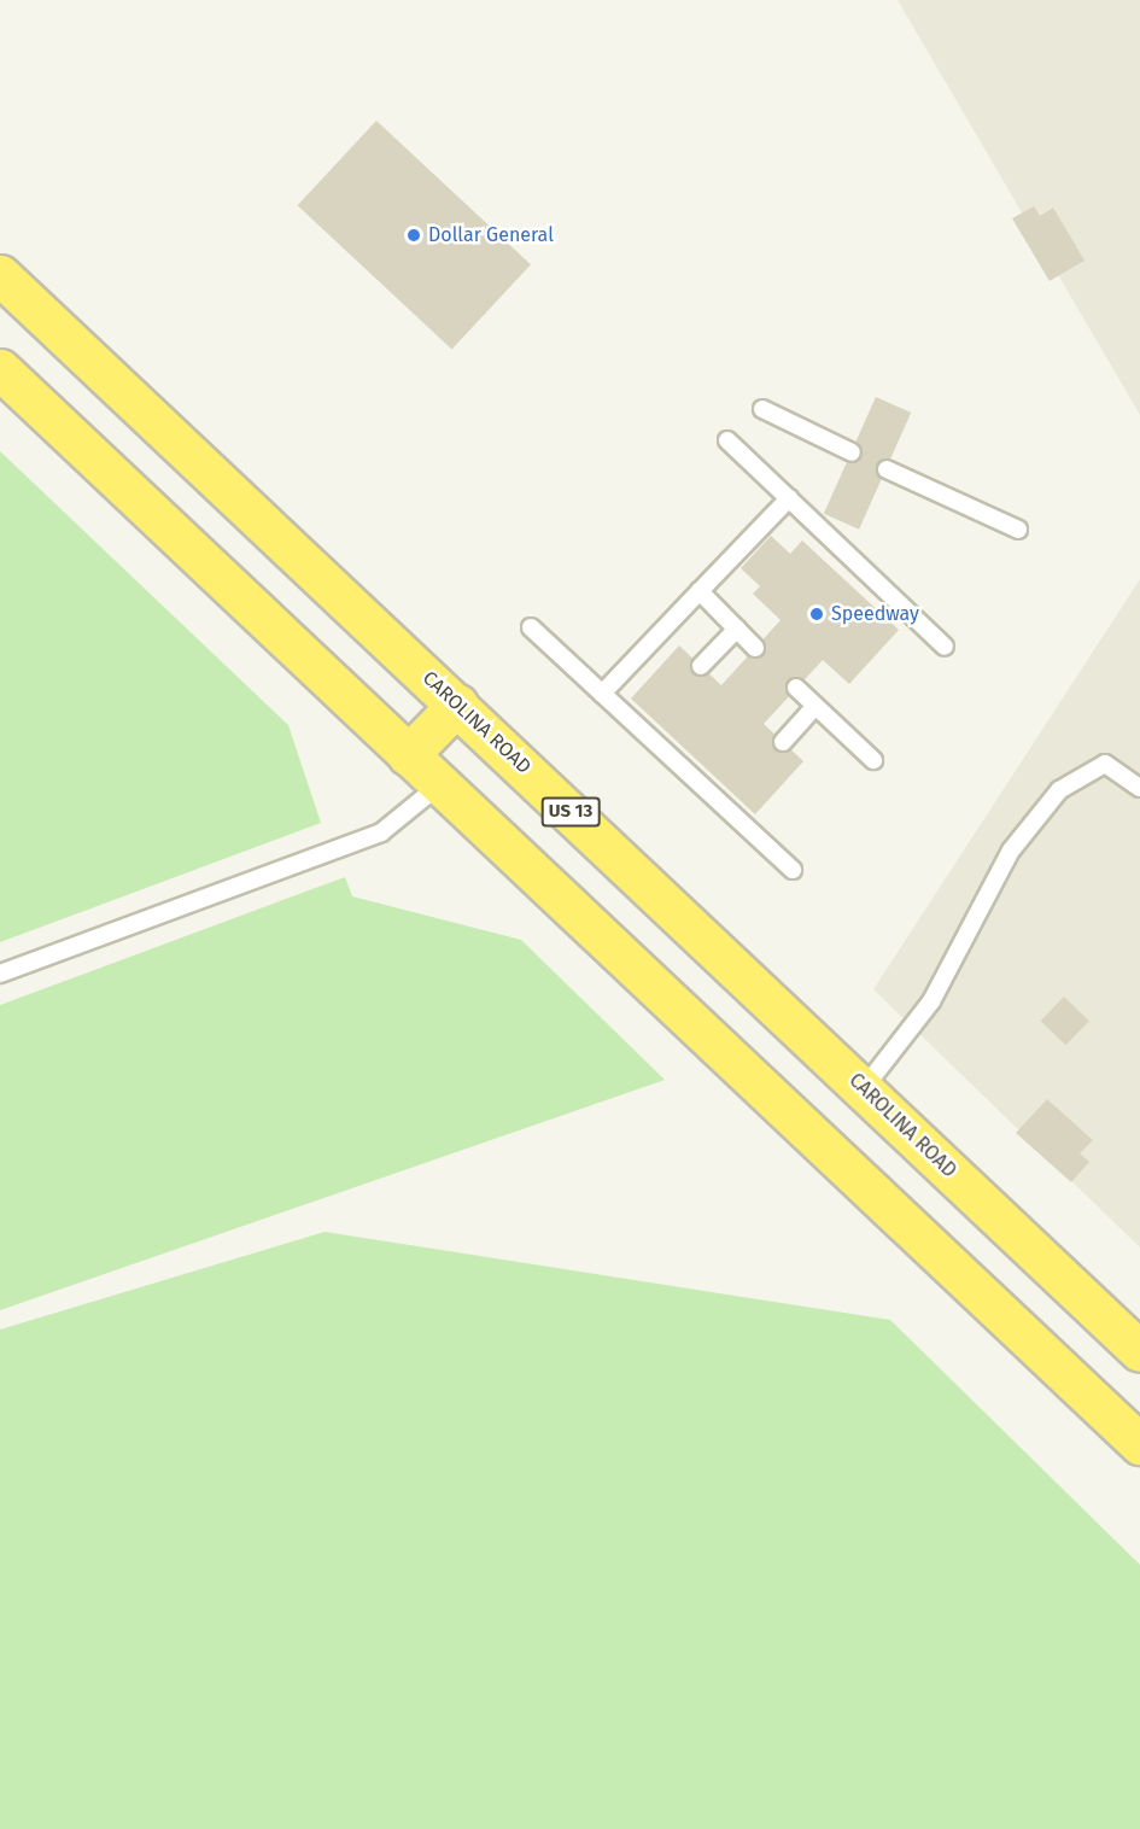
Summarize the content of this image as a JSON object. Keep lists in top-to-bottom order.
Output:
{
  "streets": {
    "highway": ["CAROLINA ROAD", "US 13"]
  },
  "places": ["Dollar General", "Speedway"]
}
